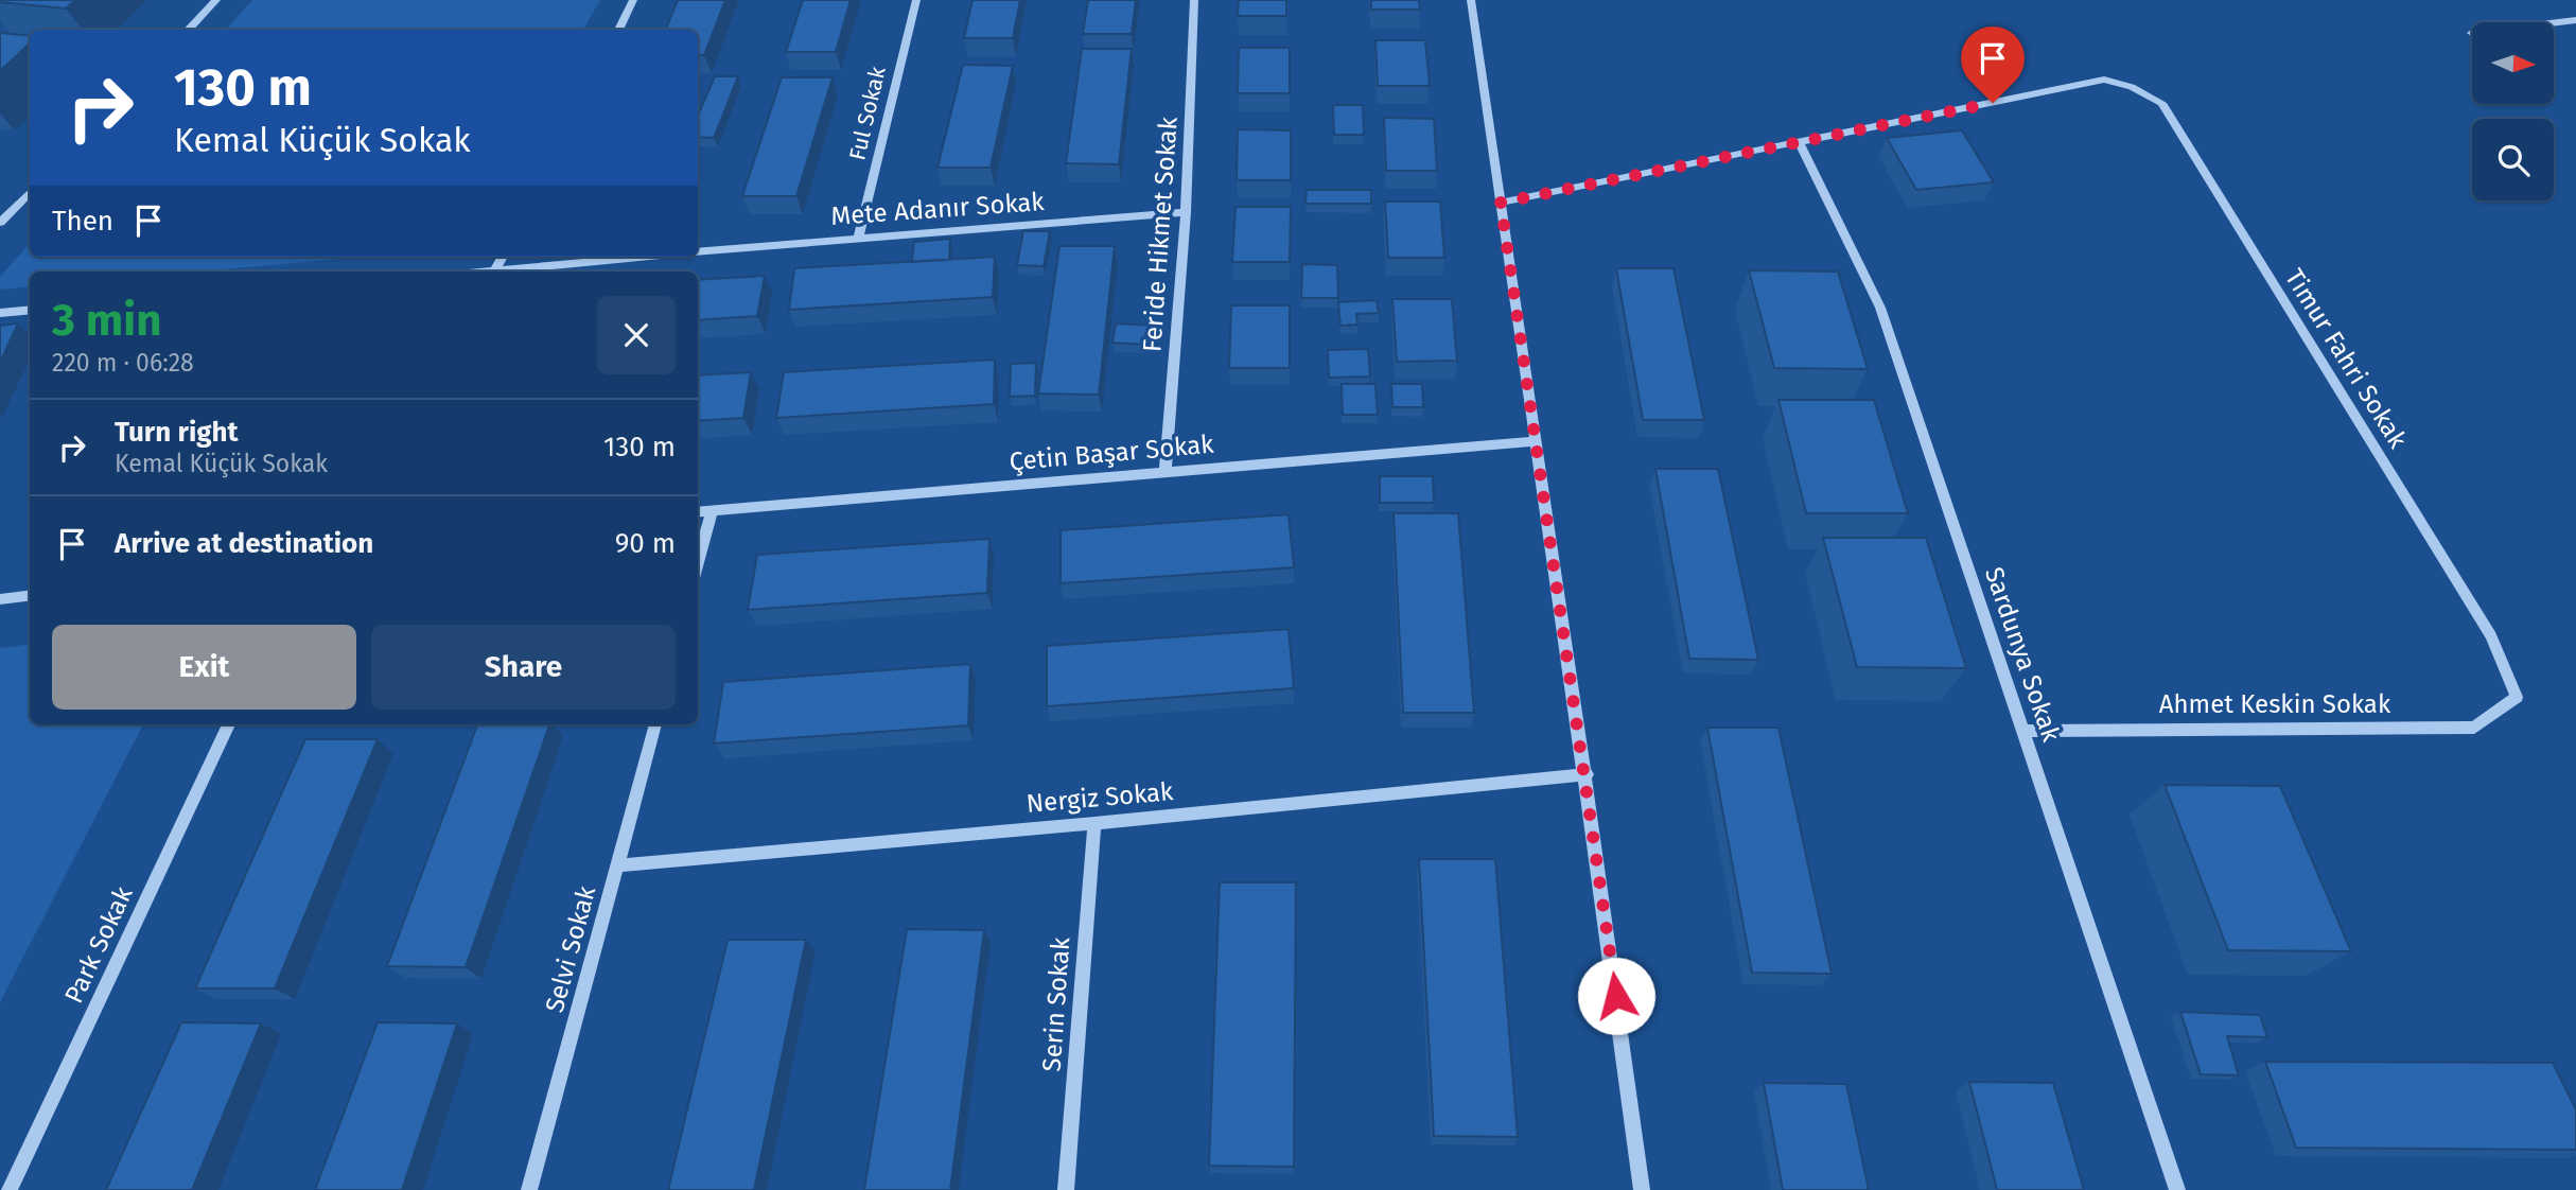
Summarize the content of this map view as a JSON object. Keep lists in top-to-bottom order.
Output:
{
  "streets": {
    "street": [
      "Ful Sokak",
      "Mete Adanır Sokak",
      "Feride Hikmet Sokak",
      "Timur Fahri Sokak",
      "Çetin Başar Sokak",
      "Sardunya Sokak",
      "Ahmet Keskin Sokak",
      "Nergiz Sokak",
      "Park Sokak",
      "Selvi Sokak",
      "Serin Sokak"
    ]
  },
  "crossings": [
    ["Ful Sokak", "Mete Adanır Sokak"],
    ["Mete Adanır Sokak", "Feride Hikmet Sokak"],
    ["Feride Hikmet Sokak", "Çetin Başar Sokak"],
    ["Timur Fahri Sokak", "Ahmet Keskin Sokak"],
    ["Sardunya Sokak", "Ahmet Keskin Sokak"],
    ["Nergiz Sokak", "Selvi Sokak"],
    ["Nergiz Sokak", "Serin Sokak"]
  ],
  "north": "right",
  "page": {
    "turn": ["130 m", "Kemal Küçük Sokak"],
    "then": "Then",
    "heading": ["3 min", "220 m · 06:28"],
    "list": [
      {
        "name": "Turn right",
        "note": "Kemal Küçük Sokak",
        "value": "130 m"
      },
      {
        "name": "Arrive at destination",
        "value": "90 m"
      }
    ],
    "buttons": ["Exit", "Share"]
  }
}
